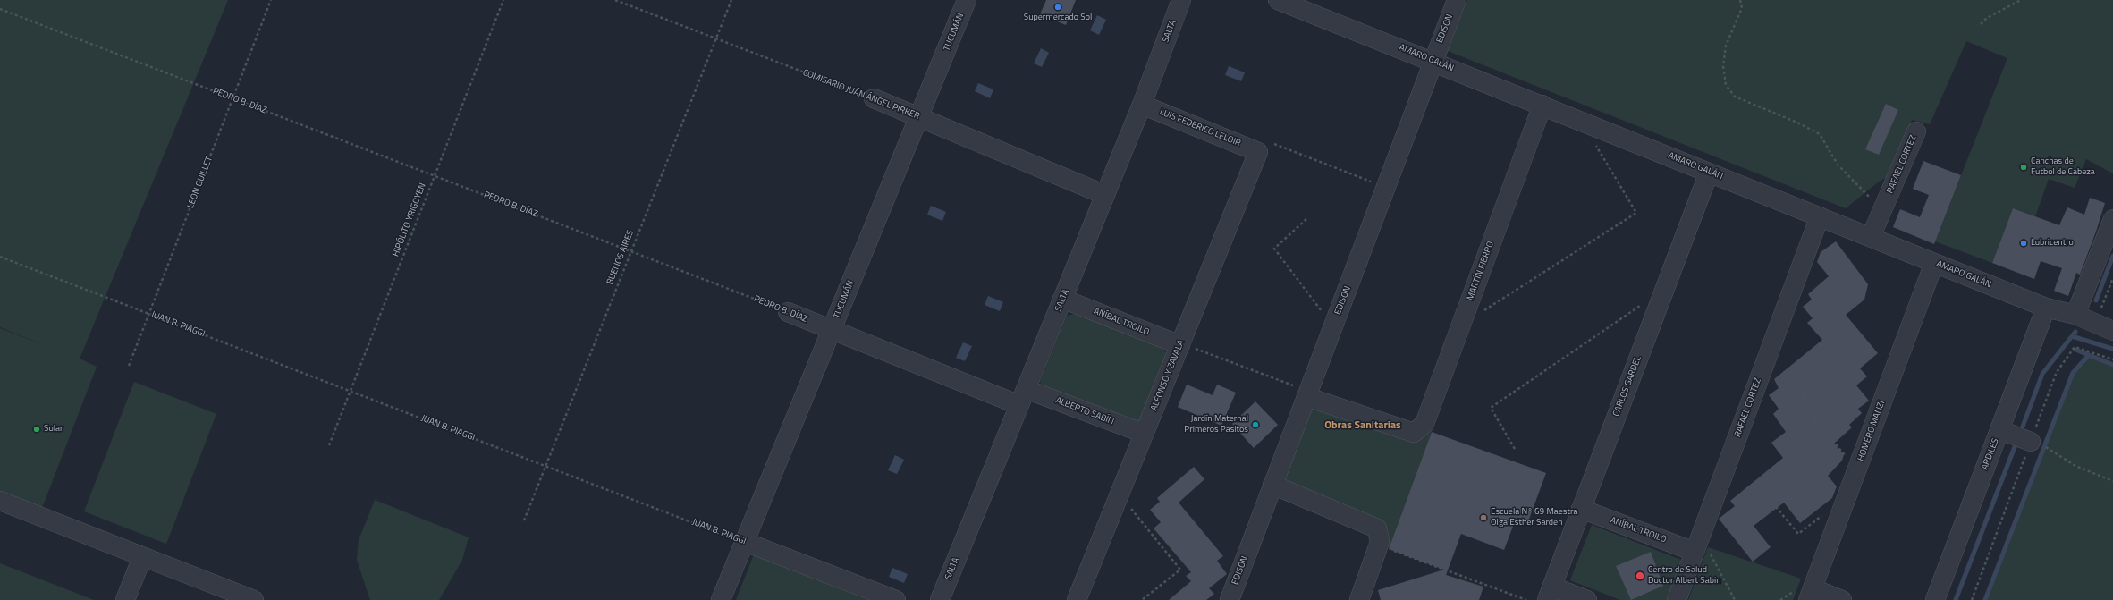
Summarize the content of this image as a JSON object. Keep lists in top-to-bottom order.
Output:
{
  "streets": {
    "street": [
      "EDISON",
      "SALTA",
      "TUCUMÁN",
      "AMARO GALÁN",
      "COMISARIO JUÁN ÁNGEL PIRKER",
      "PEDRO B. DÍAZ",
      "LUIS FEDERICO LELOIR",
      "RAFAEL CORTEZ",
      "MARTÍN FIERRO",
      "ANÍBAL TROILO",
      "JUAN B. PIAGGI",
      "ALFONSO Y ZAVALA",
      "CARLOS GARDEL",
      "ALBERTO SABÍN",
      "HOMERO MANZI",
      "ARDILES"
    ],
    "path": ["LEÓN GUILLET", "HIPÓLITO YRIGOYEN", "BUENOS AIRES"]
  },
  "crossings": [
    ["EDISON", "AMARO GALÁN"],
    ["EDISON", "MARTÍN FIERRO"],
    ["SALTA", "COMISARIO JUÁN ÁNGEL PIRKER"],
    ["SALTA", "PEDRO B. DÍAZ"],
    ["SALTA", "LUIS FEDERICO LELOIR"],
    ["SALTA", "ANÍBAL TROILO"],
    ["SALTA", "ALBERTO SABÍN"],
    ["TUCUMÁN", "COMISARIO JUÁN ÁNGEL PIRKER"],
    ["TUCUMÁN", "PEDRO B. DÍAZ"],
    ["TUCUMÁN", "JUAN B. PIAGGI"],
    ["AMARO GALÁN", "RAFAEL CORTEZ"],
    ["AMARO GALÁN", "MARTÍN FIERRO"],
    ["AMARO GALÁN", "CARLOS GARDEL"],
    ["AMARO GALÁN", "HOMERO MANZI"],
    ["AMARO GALÁN", "ARDILES"],
    ["COMISARIO JUÁN ÁNGEL PIRKER", "BUENOS AIRES"],
    ["PEDRO B. DÍAZ", "LEÓN GUILLET"],
    ["PEDRO B. DÍAZ", "HIPÓLITO YRIGOYEN"],
    ["PEDRO B. DÍAZ", "BUENOS AIRES"],
    ["PEDRO B. DÍAZ", "ALBERTO SABÍN"],
    ["LUIS FEDERICO LELOIR", "ALFONSO Y ZAVALA"],
    ["RAFAEL CORTEZ", "ANÍBAL TROILO"],
    ["LEÓN GUILLET", "JUAN B. PIAGGI"],
    ["HIPÓLITO YRIGOYEN", "JUAN B. PIAGGI"],
    ["BUENOS AIRES", "JUAN B. PIAGGI"],
    ["ANÍBAL TROILO", "ALFONSO Y ZAVALA"],
    ["ANÍBAL TROILO", "CARLOS GARDEL"],
    ["ALFONSO Y ZAVALA", "ALBERTO SABÍN"]
  ],
  "districts": ["Obras Sanitarias"],
  "places": [
    "Supermercado Sol",
    "Canchas de Futbol de Cabeza",
    "Lubricentro",
    "Jardín Maternal Primeros Pasitos",
    "Solar",
    "Escuela N° 69 Maestra Olga Esther Sarden",
    "Centro de Salud Doctor Albert Sabin"
  ]
}
